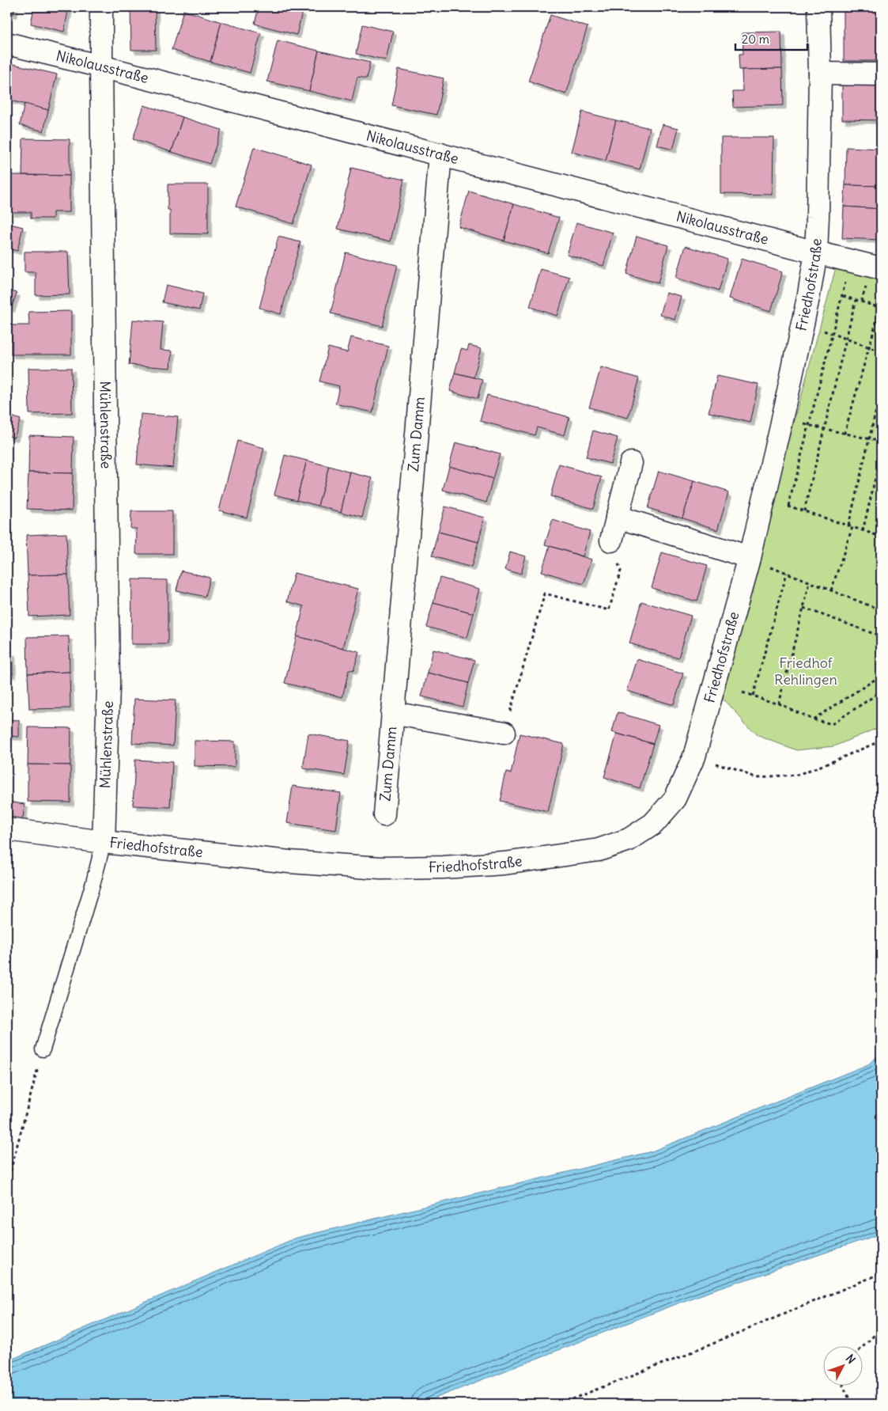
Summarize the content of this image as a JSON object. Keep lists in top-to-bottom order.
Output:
{
  "streets": {
    "street": [
      "Nikolausstraße",
      "Friedhofstraße",
      "Mühlenstraße",
      "Zum Damm"
    ]
  },
  "crossings": [
    ["Nikolausstraße", "Friedhofstraße"],
    ["Nikolausstraße", "Mühlenstraße"],
    ["Nikolausstraße", "Zum Damm"],
    ["Friedhofstraße", "Mühlenstraße"]
  ],
  "parks": ["Friedhof Rehlingen"],
  "scale_bar": "20 m",
  "north": "top right"
}
